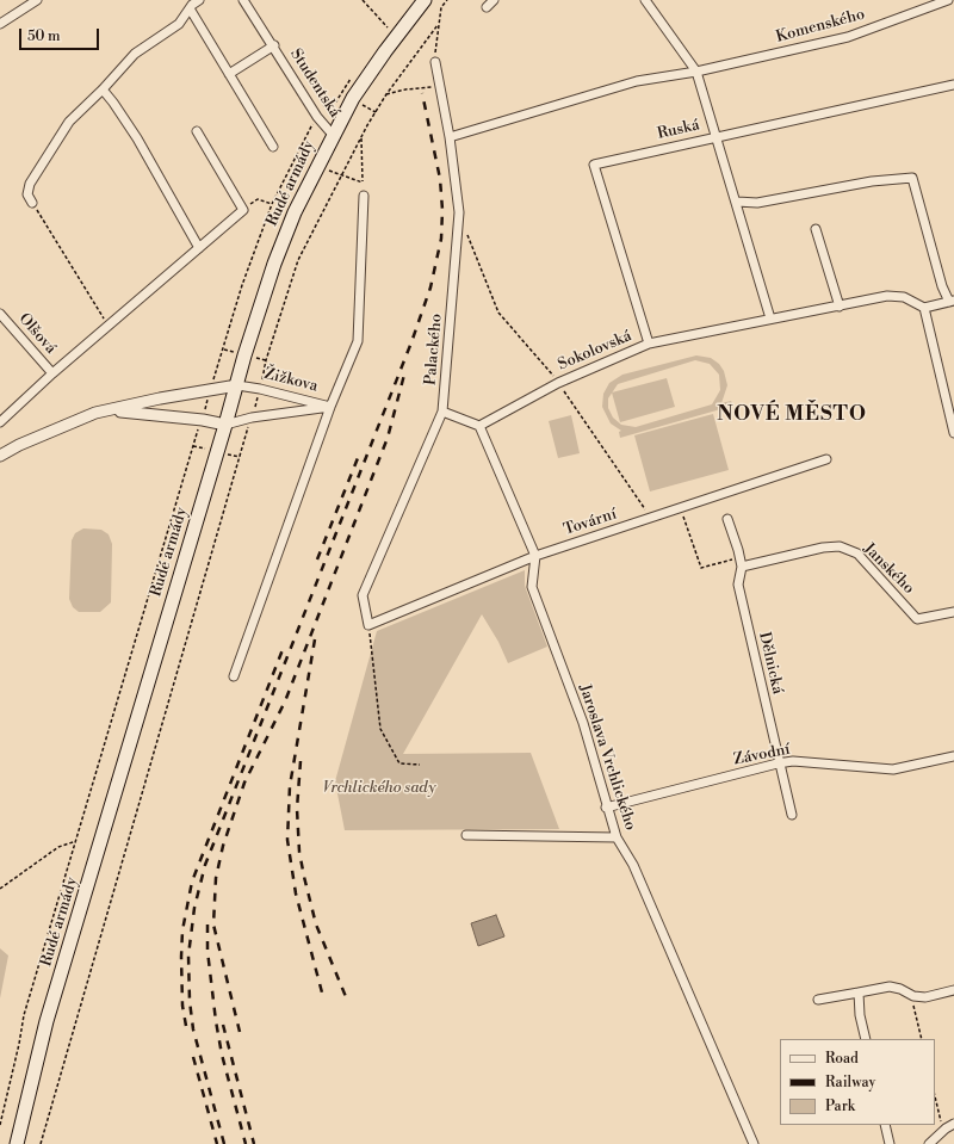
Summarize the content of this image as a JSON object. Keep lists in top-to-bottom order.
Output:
{
  "streets": {
    "main road": ["Rudé armády"],
    "street": [
      "Komenského",
      "Studentská",
      "Ruská",
      "Olšová",
      "Palackého",
      "Sokolovská",
      "Žižkova",
      "Tovární",
      "Janského",
      "Dělnická",
      "Závodní",
      "Jaroslava Vrchlického"
    ]
  },
  "crossings": [
    ["Komenského", "Palackého"],
    ["Studentská", "Rudé armády"],
    ["Ruská", "Sokolovská"],
    ["Rudé armády", "Žižkova"],
    ["Palackého", "Tovární"],
    ["Sokolovská", "Jaroslava Vrchlického"],
    ["Tovární", "Jaroslava Vrchlického"],
    ["Janského", "Dělnická"],
    ["Dělnická", "Závodní"],
    ["Závodní", "Jaroslava Vrchlického"]
  ],
  "districts": ["NOVÉ MĚSTO"],
  "parks": ["Vrchlického sady"],
  "legend": ["Road", "Railway", "Park"],
  "scale_bar": "50 m"
}
